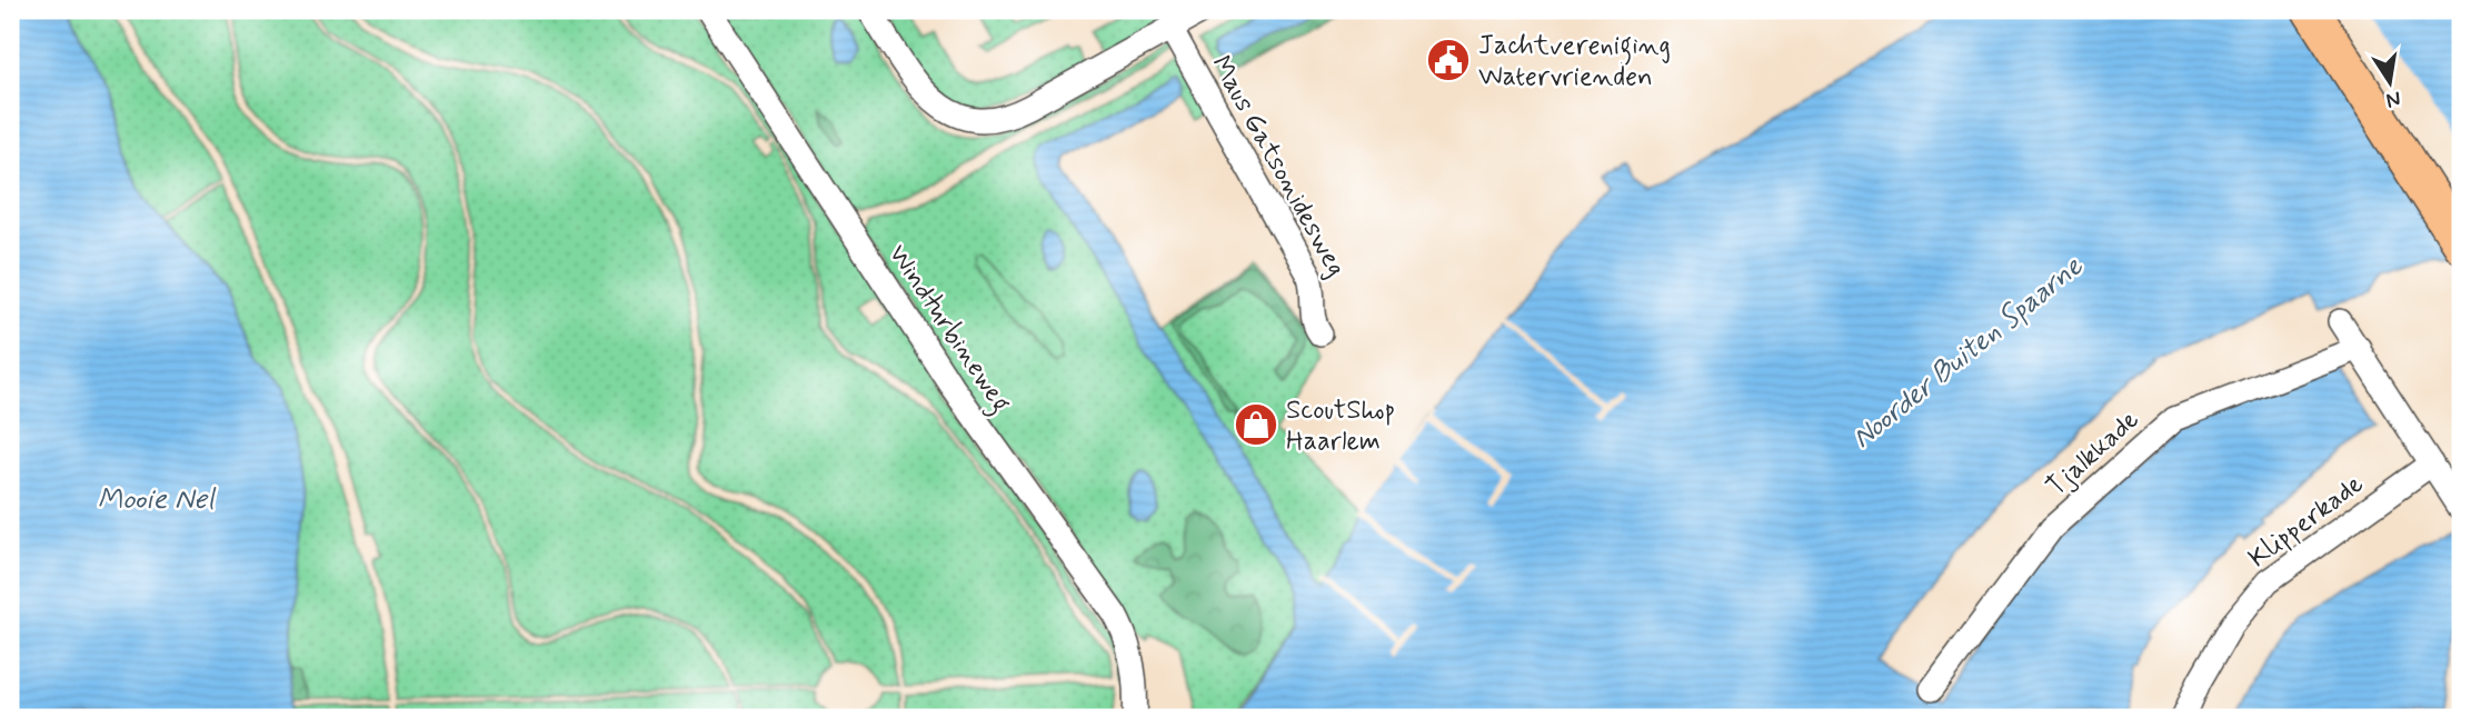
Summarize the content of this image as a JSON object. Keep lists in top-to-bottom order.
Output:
{
  "streets": {
    "street": [
      "Maus Gatsonidesweg",
      "Windturbineweg",
      "Tjalkkade",
      "Klipperkade"
    ]
  },
  "water": ["Noorder Buiten Spaarne", "Mooie Nel"],
  "places": {
    "public building": ["Jachtvereniging Watervrienden"],
    "shop": ["ScoutShop Haarlem"]
  },
  "north": "bottom"
}
